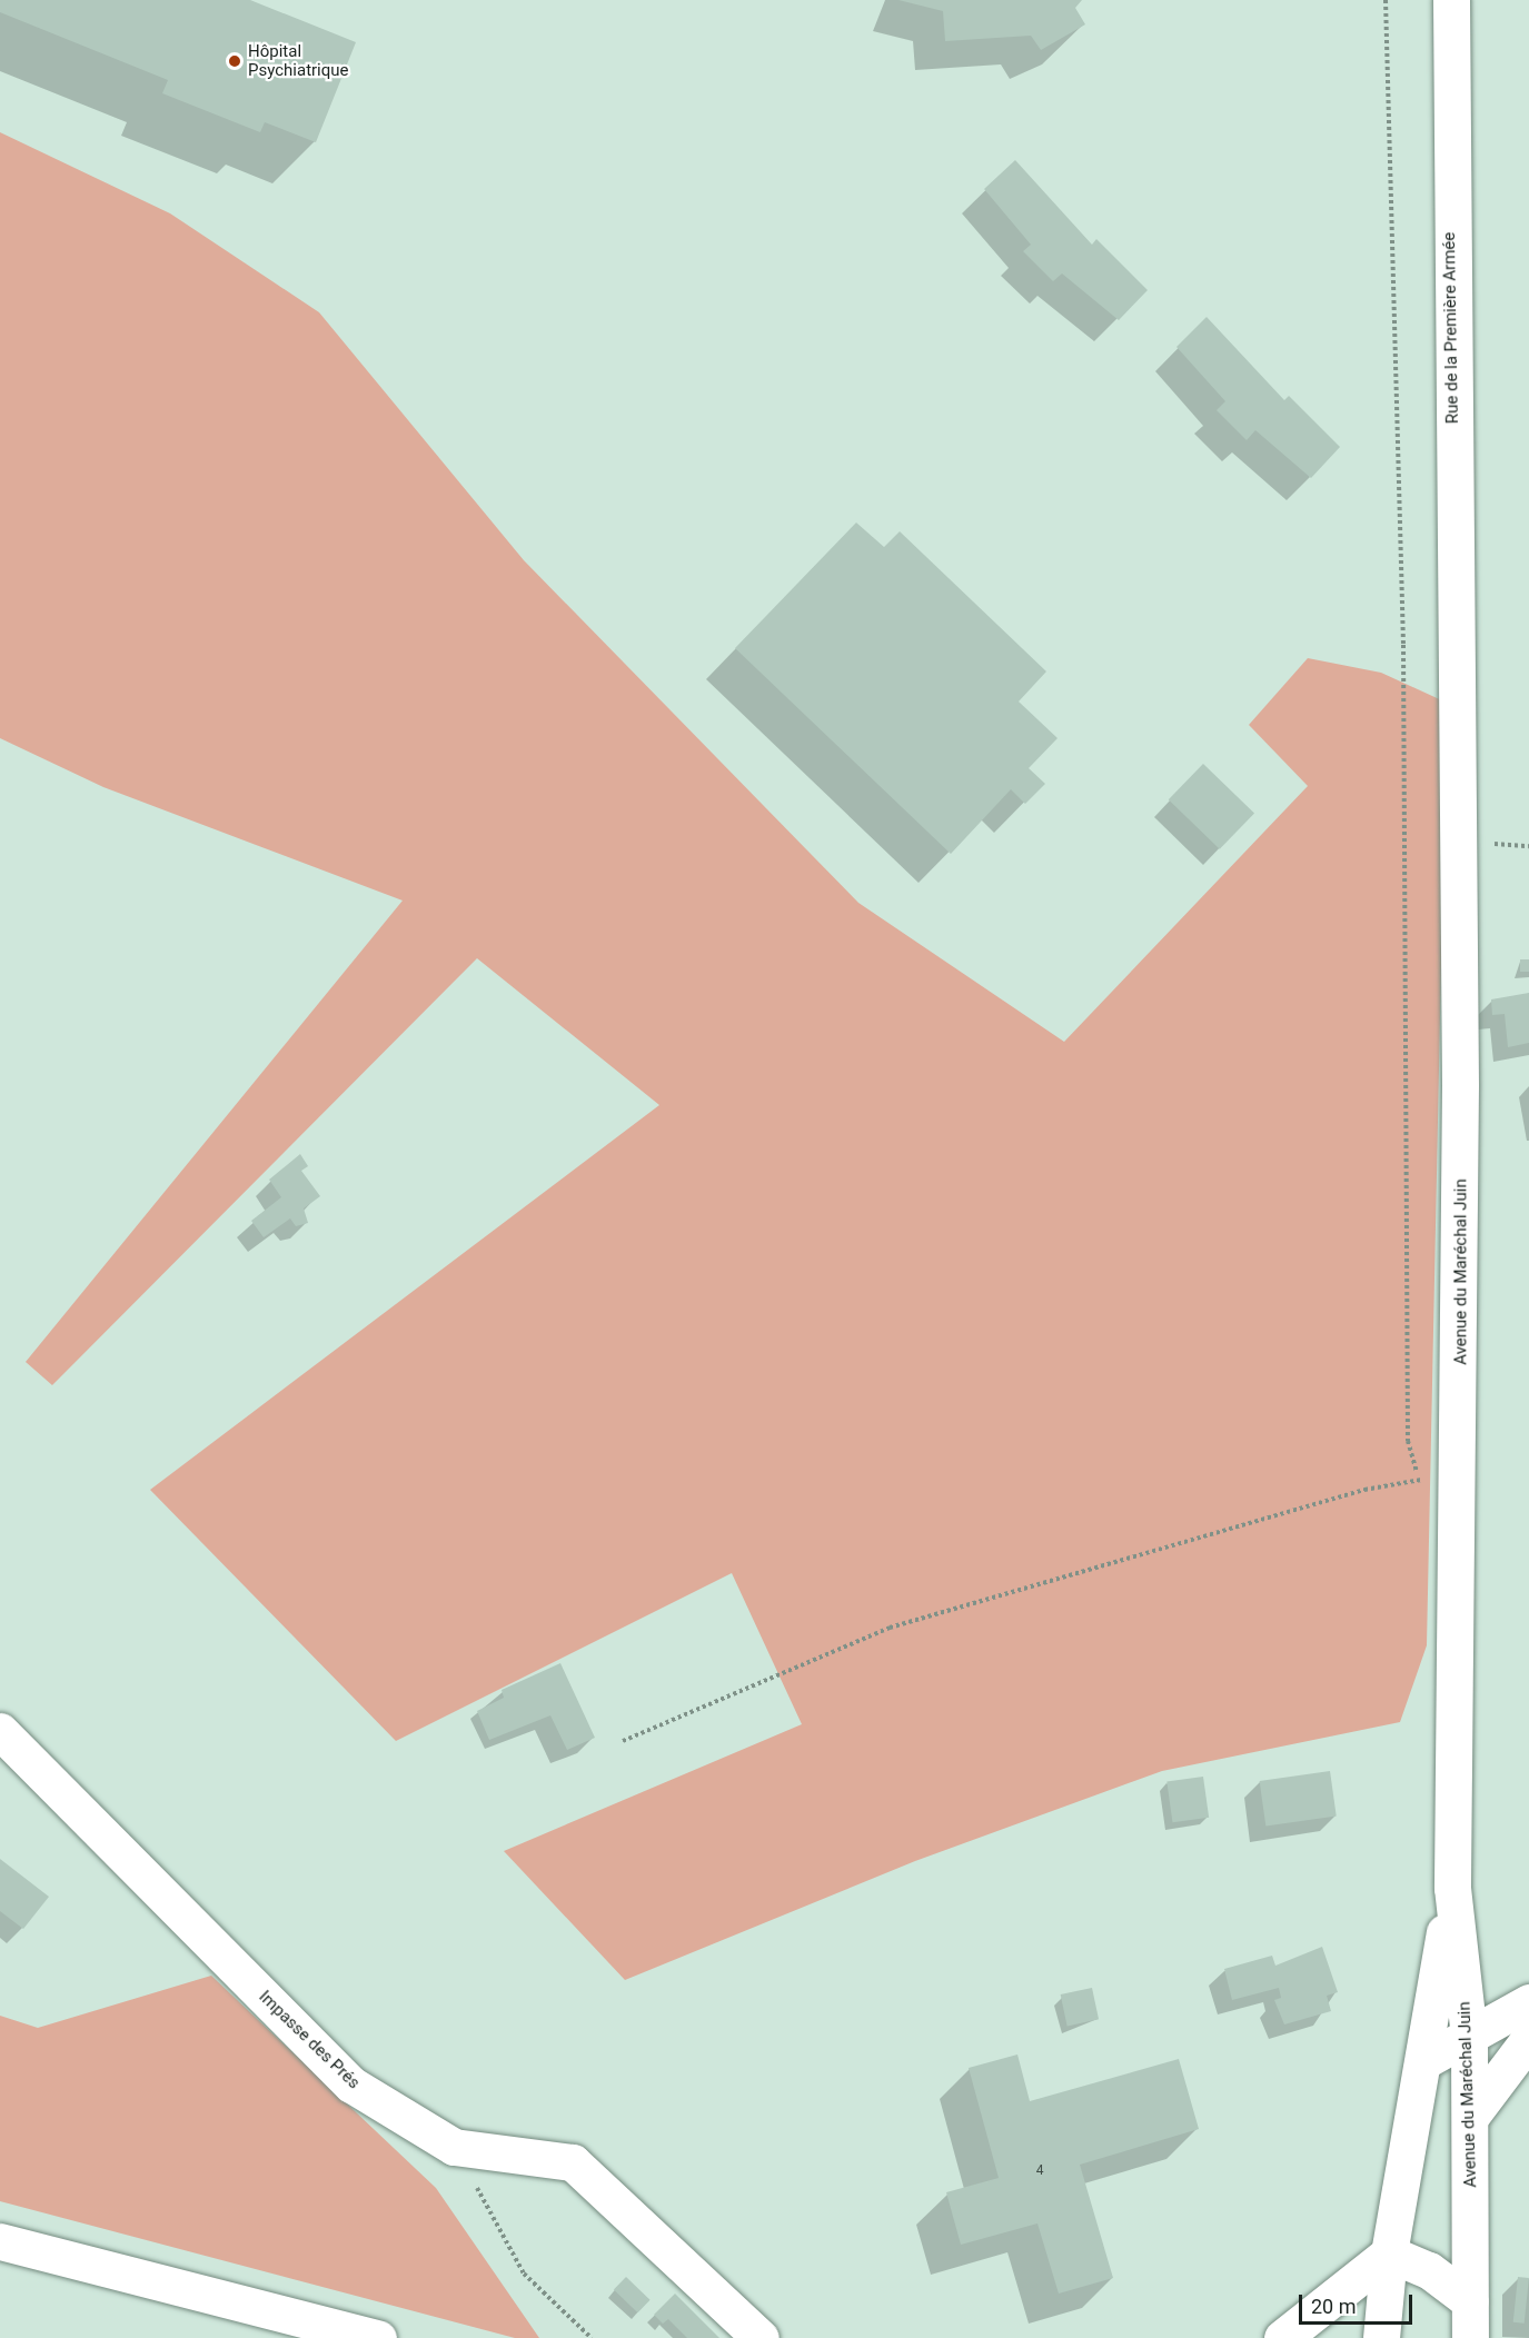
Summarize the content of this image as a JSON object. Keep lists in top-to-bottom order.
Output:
{
  "streets": {
    "street": ["Rue de la Première Armée", "Avenue du Maréchal Juin", "Impasse des Prés"]
  },
  "crossings": [
    ["Rue de la Première Armée", "Avenue du Maréchal Juin"]
  ],
  "places": ["Hôpital Psychiatrique"],
  "house_numbers": ["4"],
  "scale_bar": "20 m"
}
